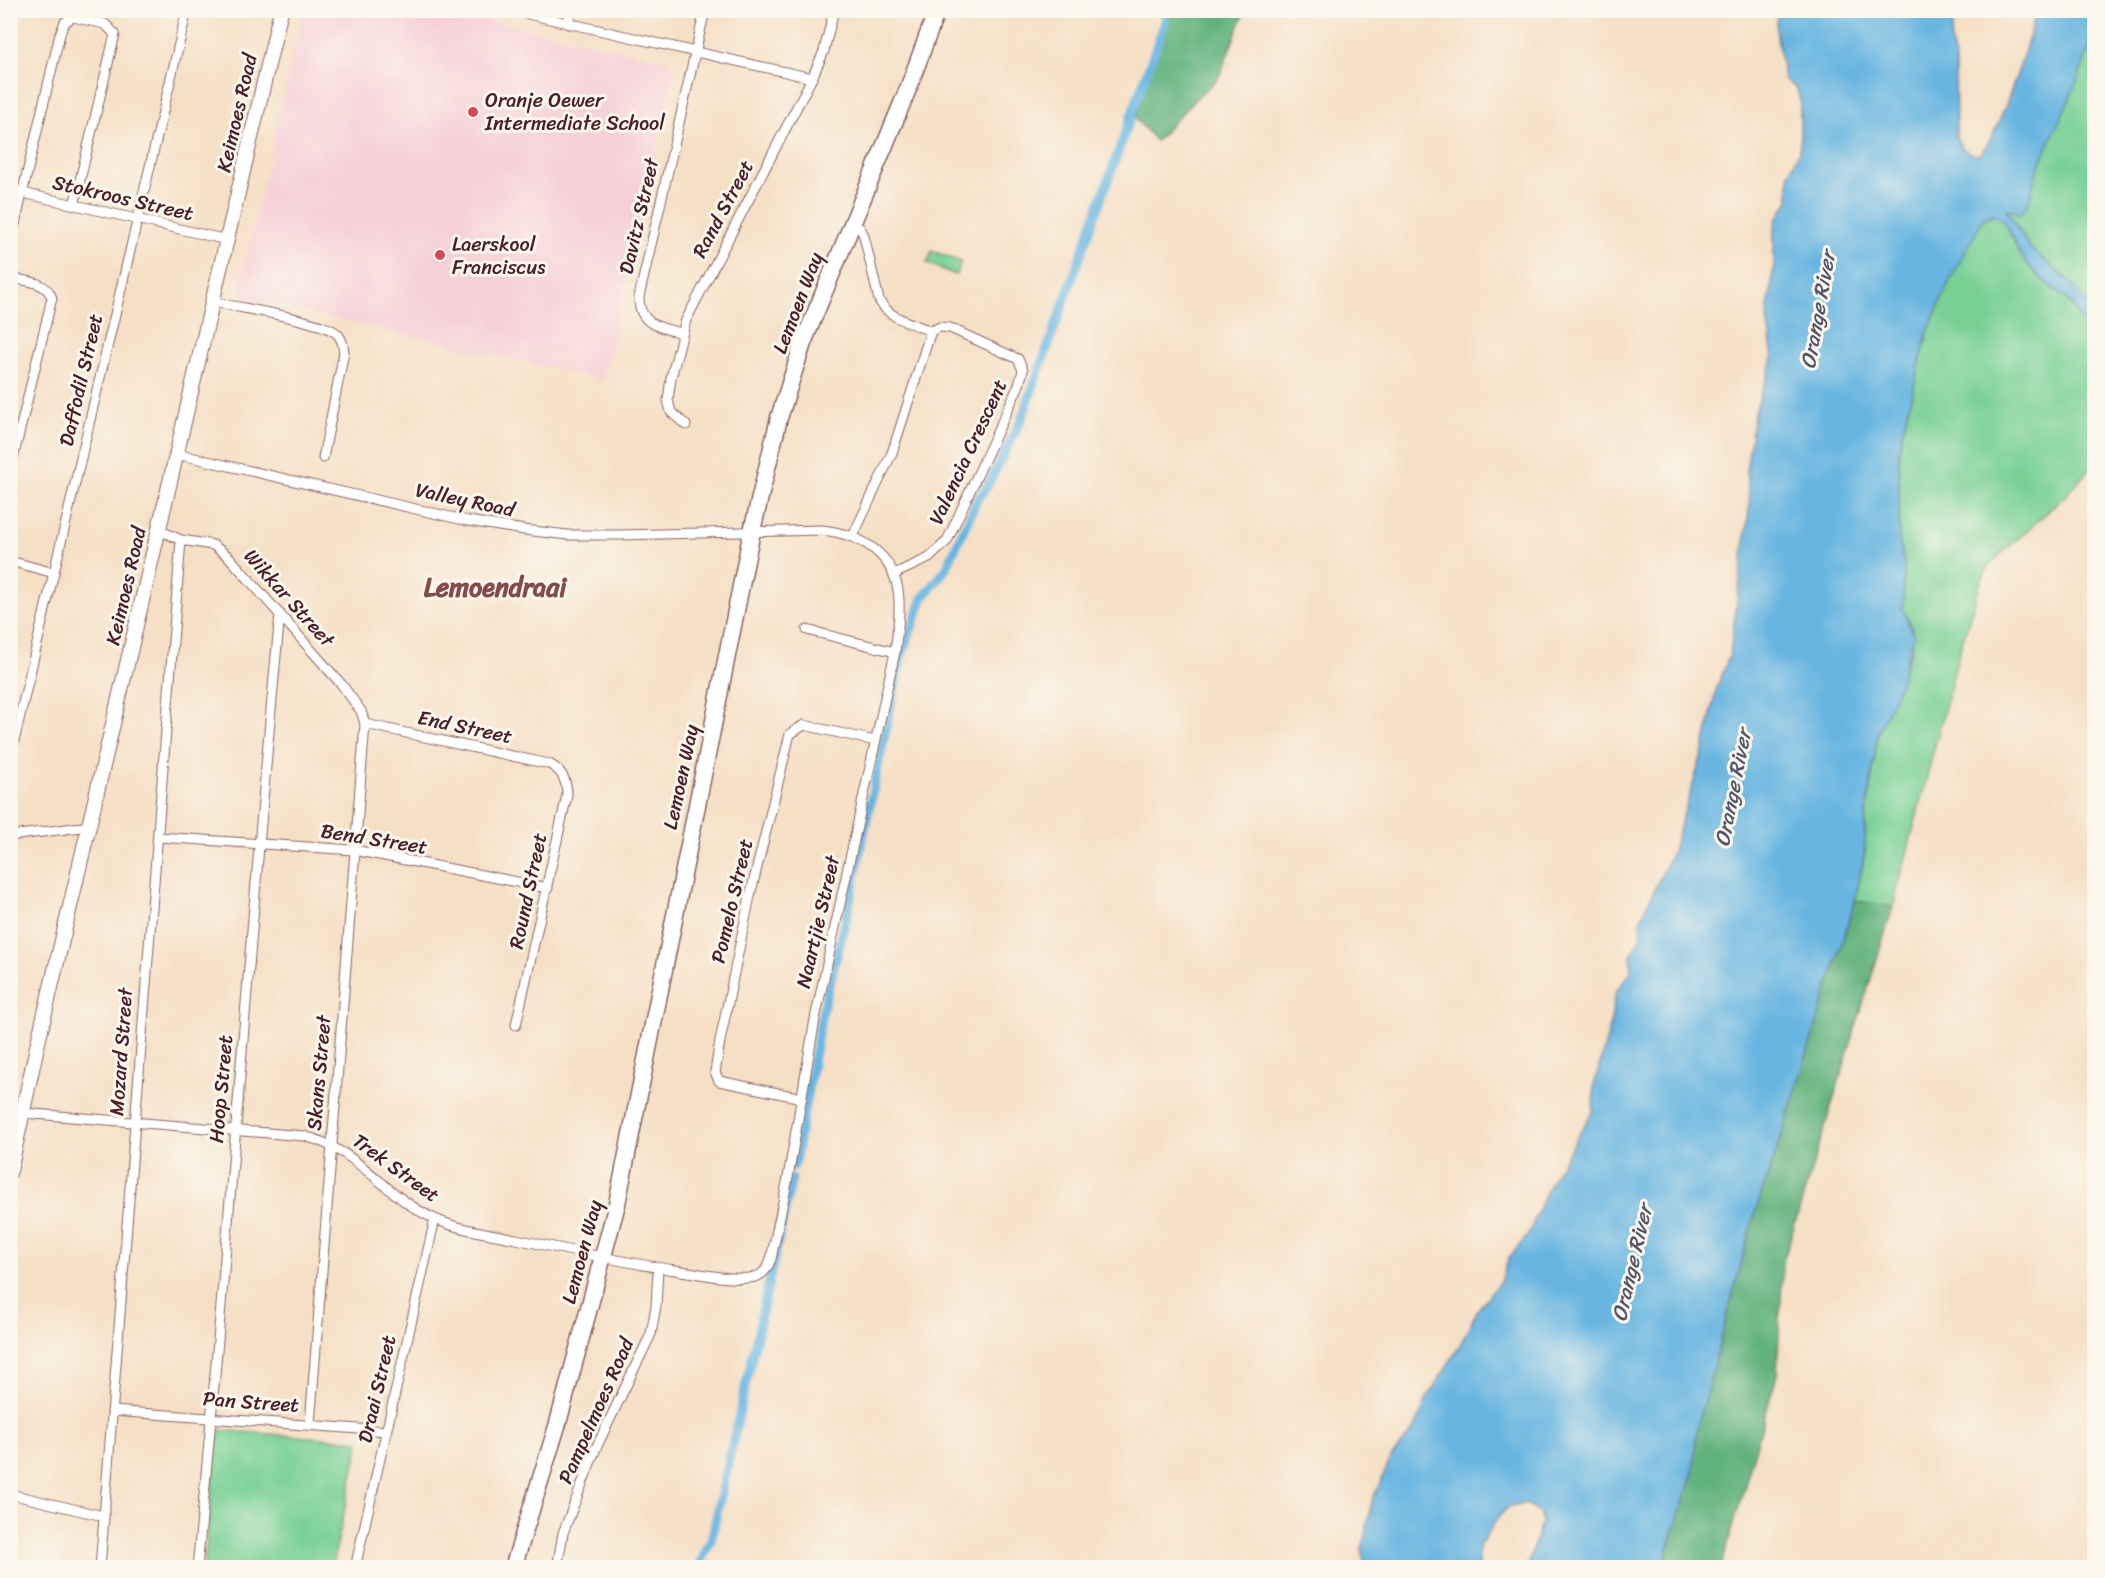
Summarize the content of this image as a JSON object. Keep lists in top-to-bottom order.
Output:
{
  "streets": {
    "highway": ["Lemoen Way"],
    "street": [
      "Keimoes Road",
      "Stokroos Street",
      "Rand Street",
      "Davitz Street",
      "Daffodil Street",
      "Valencia Crescent",
      "Valley Road",
      "Wikkar Street",
      "End Street",
      "Bend Street",
      "Round Street",
      "Pomelo Street",
      "Naartjie Street",
      "Mozard Street",
      "Skans Street",
      "Hoop Street",
      "Trek Street",
      "Draai Street",
      "Pan Street",
      "Pampelmoes Road"
    ]
  },
  "crossings": [
    ["Keimoes Road", "Stokroos Street"],
    ["Keimoes Road", "Valley Road"],
    ["Keimoes Road", "Wikkar Street"],
    ["Keimoes Road", "Trek Street"],
    ["Stokroos Street", "Daffodil Street"],
    ["Rand Street", "Davitz Street"],
    ["Lemoen Way", "Valley Road"],
    ["Lemoen Way", "Trek Street"],
    ["Valencia Crescent", "Naartjie Street"],
    ["Wikkar Street", "End Street"],
    ["Wikkar Street", "Mozard Street"],
    ["Wikkar Street", "Skans Street"],
    ["Wikkar Street", "Hoop Street"],
    ["End Street", "Round Street"],
    ["End Street", "Skans Street"],
    ["Bend Street", "Round Street"],
    ["Bend Street", "Mozard Street"],
    ["Bend Street", "Skans Street"],
    ["Bend Street", "Hoop Street"],
    ["Pomelo Street", "Naartjie Street"],
    ["Naartjie Street", "Trek Street"],
    ["Mozard Street", "Trek Street"],
    ["Mozard Street", "Pan Street"],
    ["Skans Street", "Trek Street"],
    ["Skans Street", "Pan Street"],
    ["Hoop Street", "Trek Street"],
    ["Hoop Street", "Pan Street"],
    ["Trek Street", "Draai Street"],
    ["Trek Street", "Pampelmoes Road"],
    ["Draai Street", "Pan Street"]
  ],
  "districts": ["Lemoendraai"],
  "water": ["Orange River"],
  "places": ["Oranje Oewer Intermediate School", "Laerskool Franciscus"]
}
